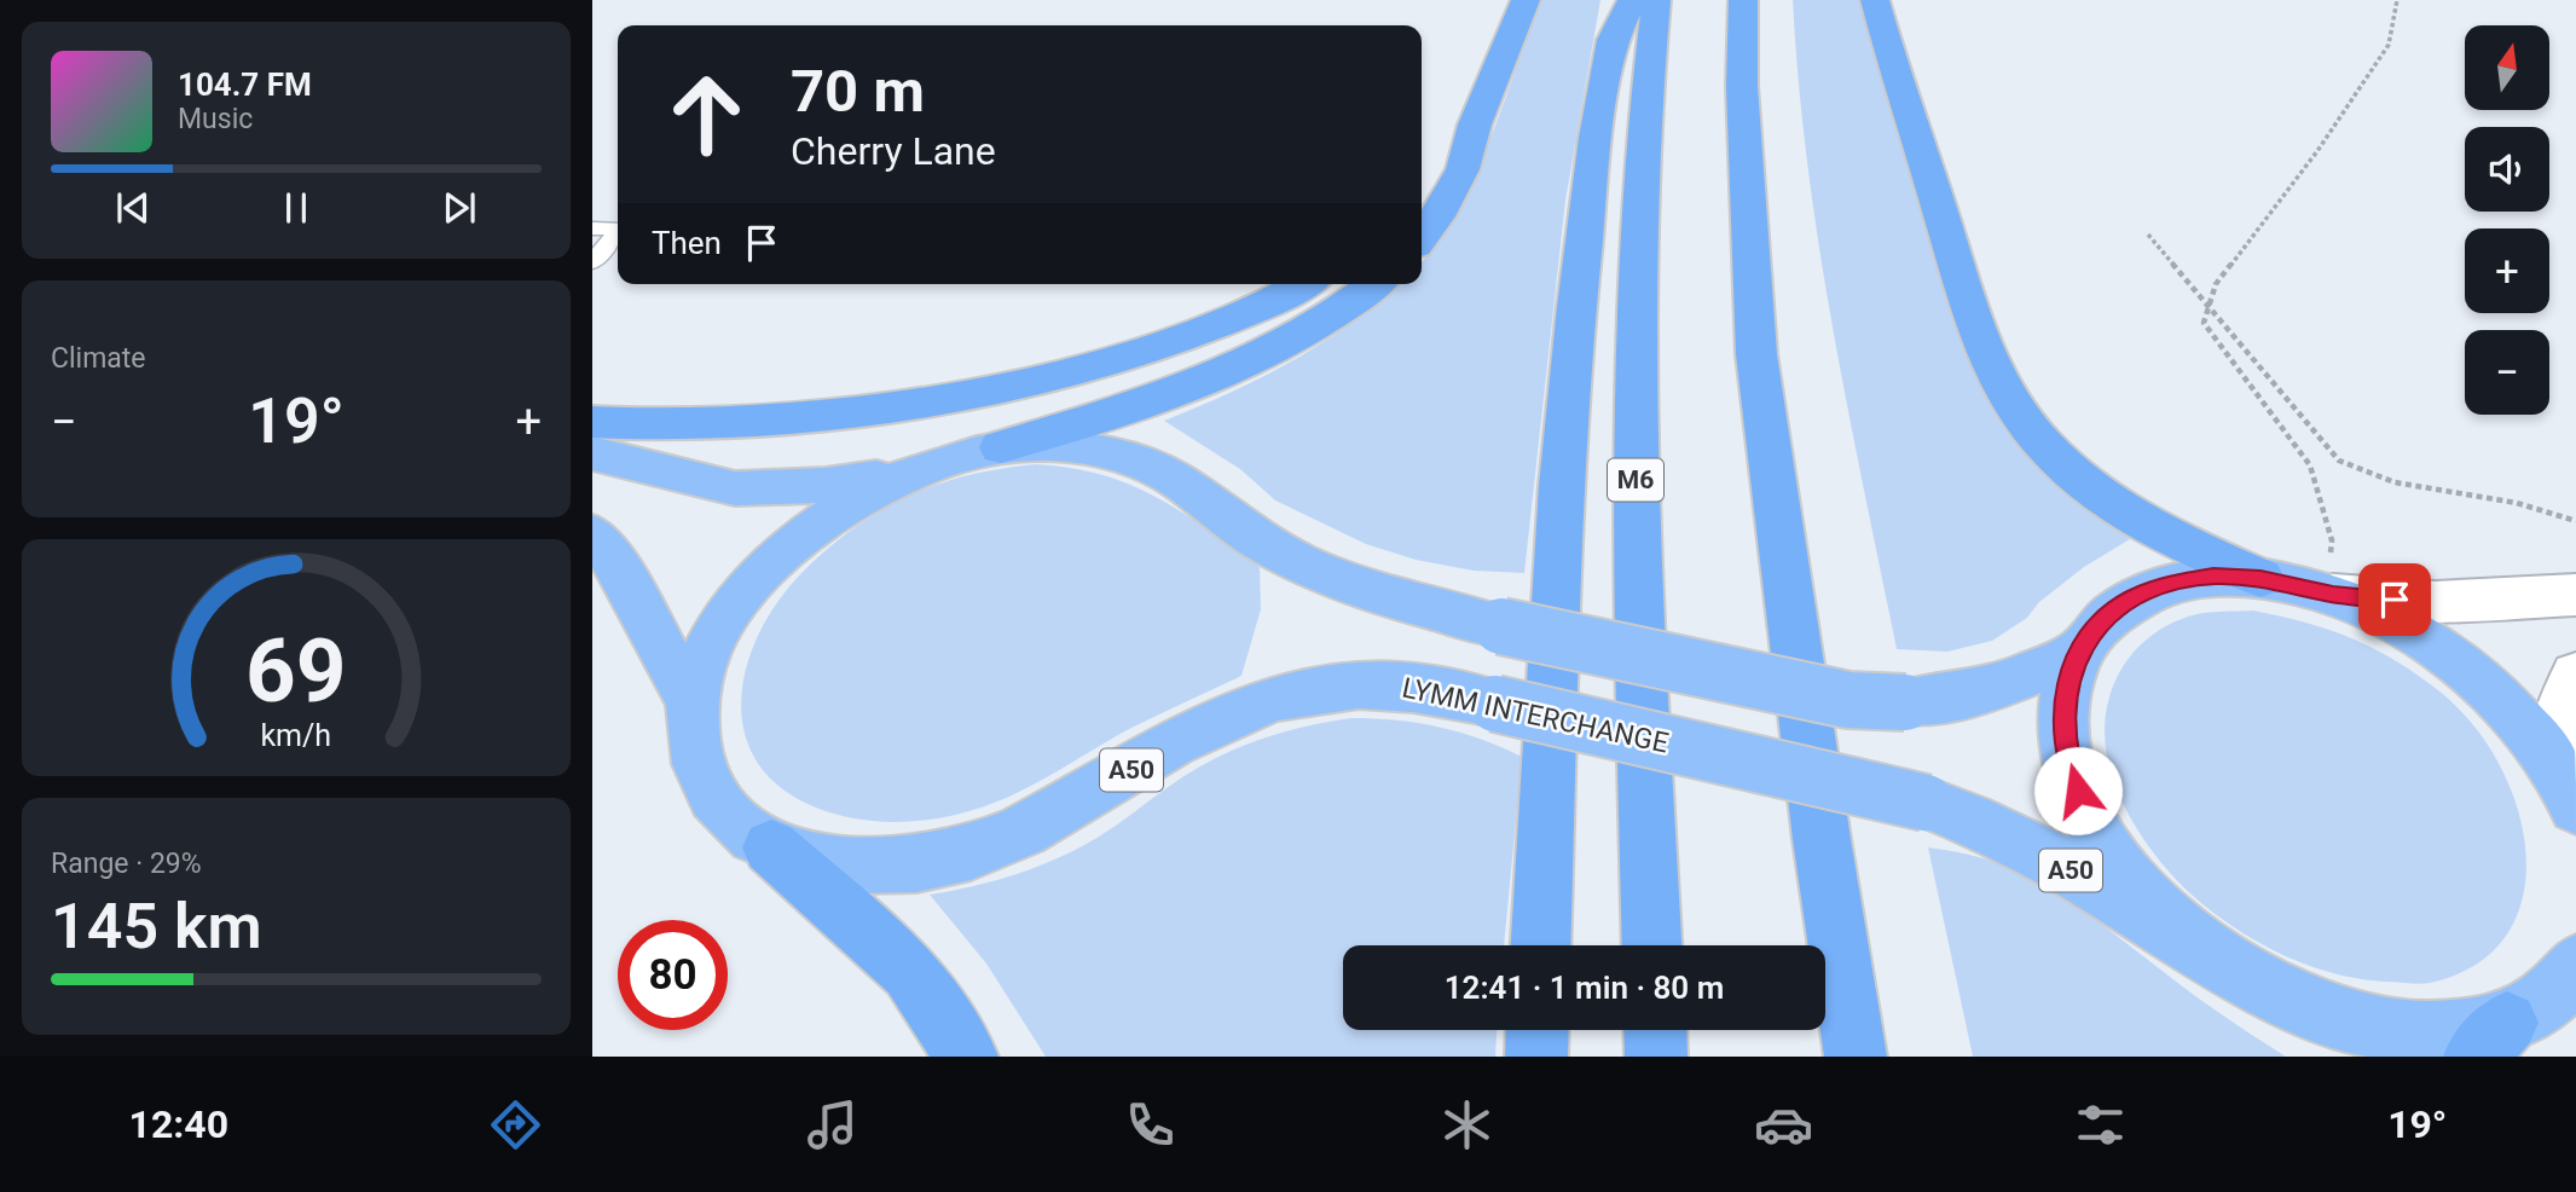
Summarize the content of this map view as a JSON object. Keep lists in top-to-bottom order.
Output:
{
  "streets": {
    "highway": ["M6", "LYMM INTERCHANGE", "A50"]
  },
  "crossings": [
    ["LYMM INTERCHANGE", "A50"]
  ],
  "north": "top",
  "page": {
    "map_buttons": ["+", "−"],
    "turn": ["70 m", "Cherry Lane"],
    "song": ["104.7 FM", "Music"],
    "then": "Then",
    "tile": [
      "Climate",
      ["Range · 29%", "145 km"]
    ],
    "heat": ["−", "19°", "+"],
    "limit": "80",
    "trip": "12:41 · 1 min · 80 m",
    "tabs": ["12:40", "19°"],
    "gauge": ["69", "km/h"]
  }
}
